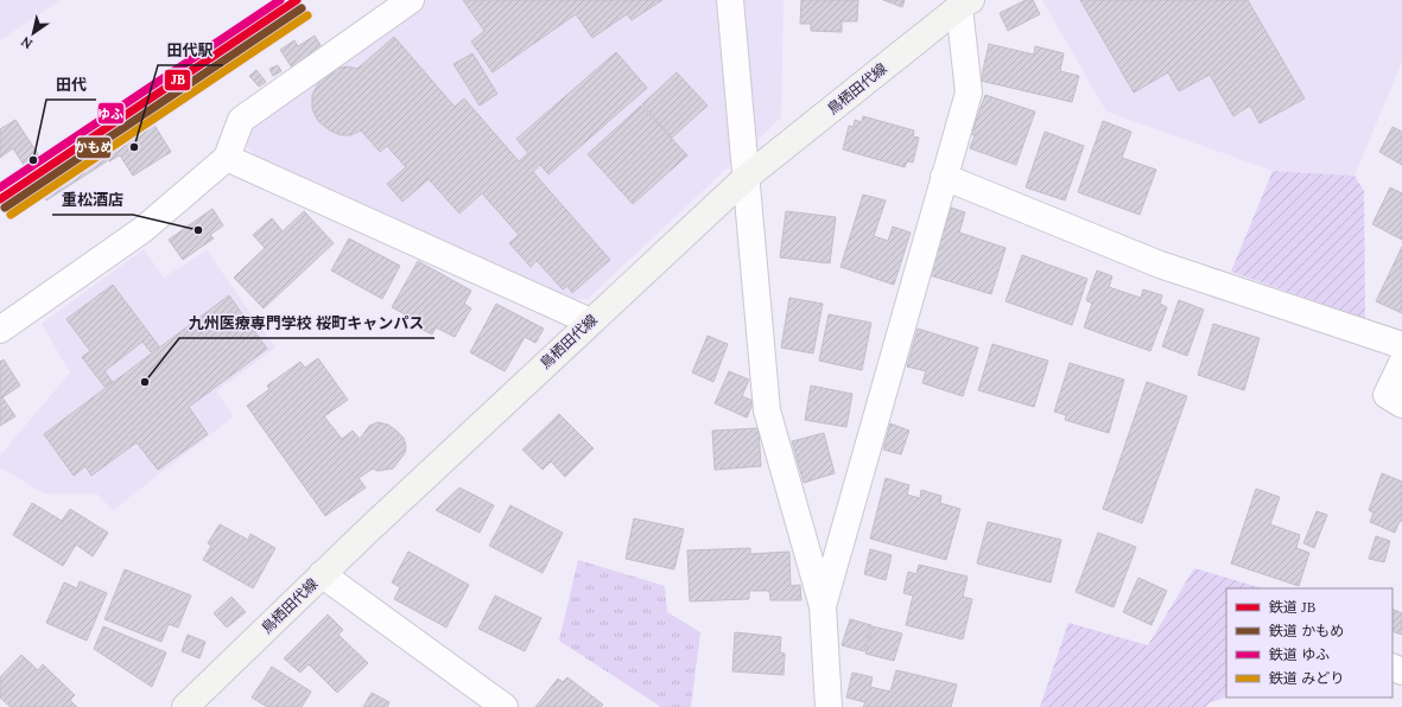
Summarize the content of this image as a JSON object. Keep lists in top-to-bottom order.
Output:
{
  "streets": {
    "main road": ["鳥栖田代線"]
  },
  "places": [
    "田代駅",
    "田代",
    "重松酒店",
    "九州医療専門学校 桜町キャンパス"
  ],
  "lines": [
    "rail line JB",
    "rail line ゆふ",
    "rail line かもめ",
    "rail line みどり"
  ],
  "legend": [
    "鉄道 JB",
    "鉄道 かもめ",
    "鉄道 ゆふ",
    "鉄道 みどり"
  ],
  "north": "bottom left"
}
